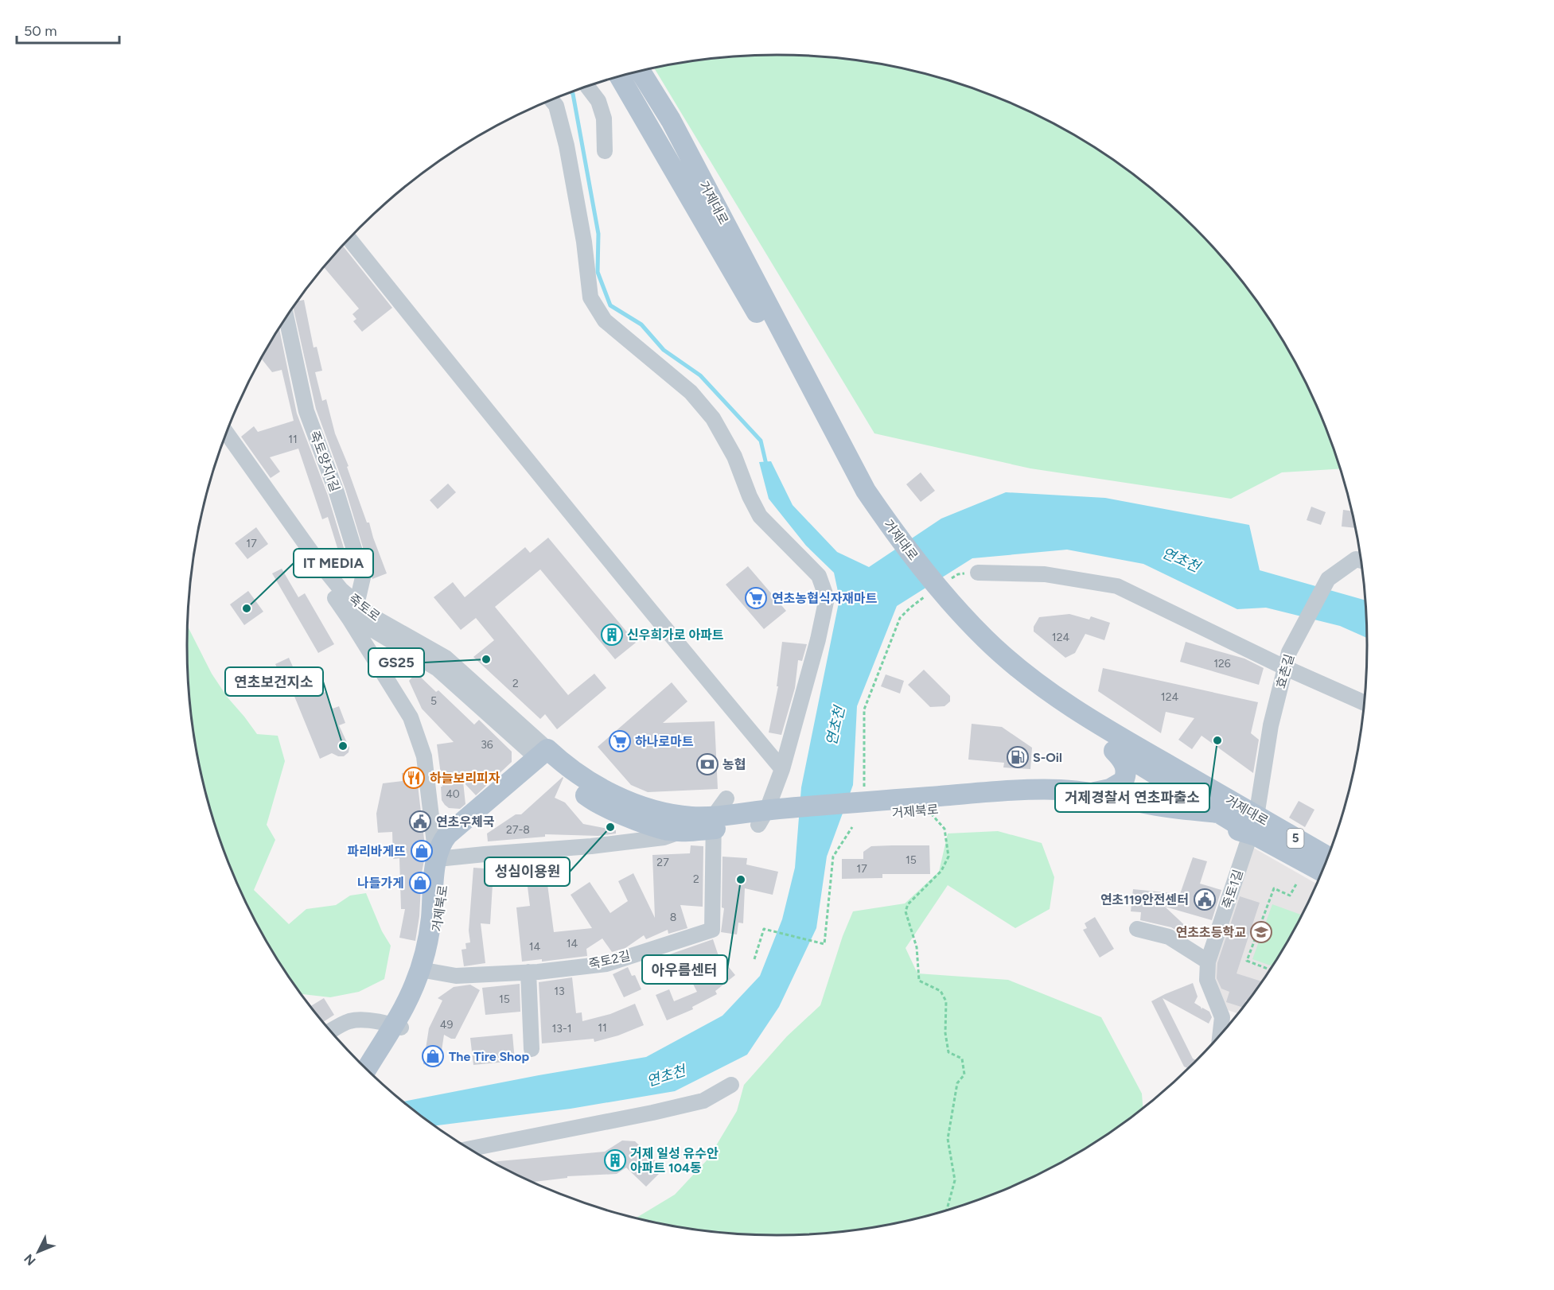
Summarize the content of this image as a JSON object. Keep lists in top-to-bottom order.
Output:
{
  "streets": {
    "main road": ["거제대로", "거제북로", "5"],
    "street": [
      "죽토양지1길",
      "죽토로",
      "효촌길",
      "죽토1길",
      "죽토2길"
    ]
  },
  "crossings": [
    ["거제대로", "효촌길"],
    ["거제대로", "거제북로"],
    ["거제대로", "죽토1길"],
    ["죽토양지1길", "죽토로"],
    ["죽토로", "거제북로"],
    ["효촌길", "거제북로"],
    ["효촌길", "죽토1길"],
    ["거제북로", "죽토1길"],
    ["거제북로", "죽토2길"]
  ],
  "water": ["연초천"],
  "places": {
    "supermarket": ["연초농협식자재마트", "하나로마트"],
    "other": [
      "IT MEDIA",
      "GS25",
      "거제경찰서 연초파출소",
      "연초보건지소",
      "성심이용원",
      "아우름센터"
    ],
    "building": ["신우희가로 아파트", "거제 일성 유수안 아파트 104동"],
    "fuel station": ["S-Oil"],
    "bank": ["농협"],
    "restaurant": ["하늘보리피자"],
    "public building": ["연초우체국", "연초119안전센터"],
    "shop": ["파리바게뜨", "나들가게", "The Tire Shop"],
    "school or university": ["연초초등학교"]
  },
  "house_numbers": [
    "11",
    "17",
    "124",
    "126",
    "2",
    "124",
    "5",
    "36",
    "40",
    "27-8",
    "15",
    "27",
    "17",
    "2",
    "8",
    "14",
    "14",
    "13",
    "15",
    "49",
    "11",
    "13-1"
  ],
  "scale_bar": "50 m",
  "north": "bottom left"
}
